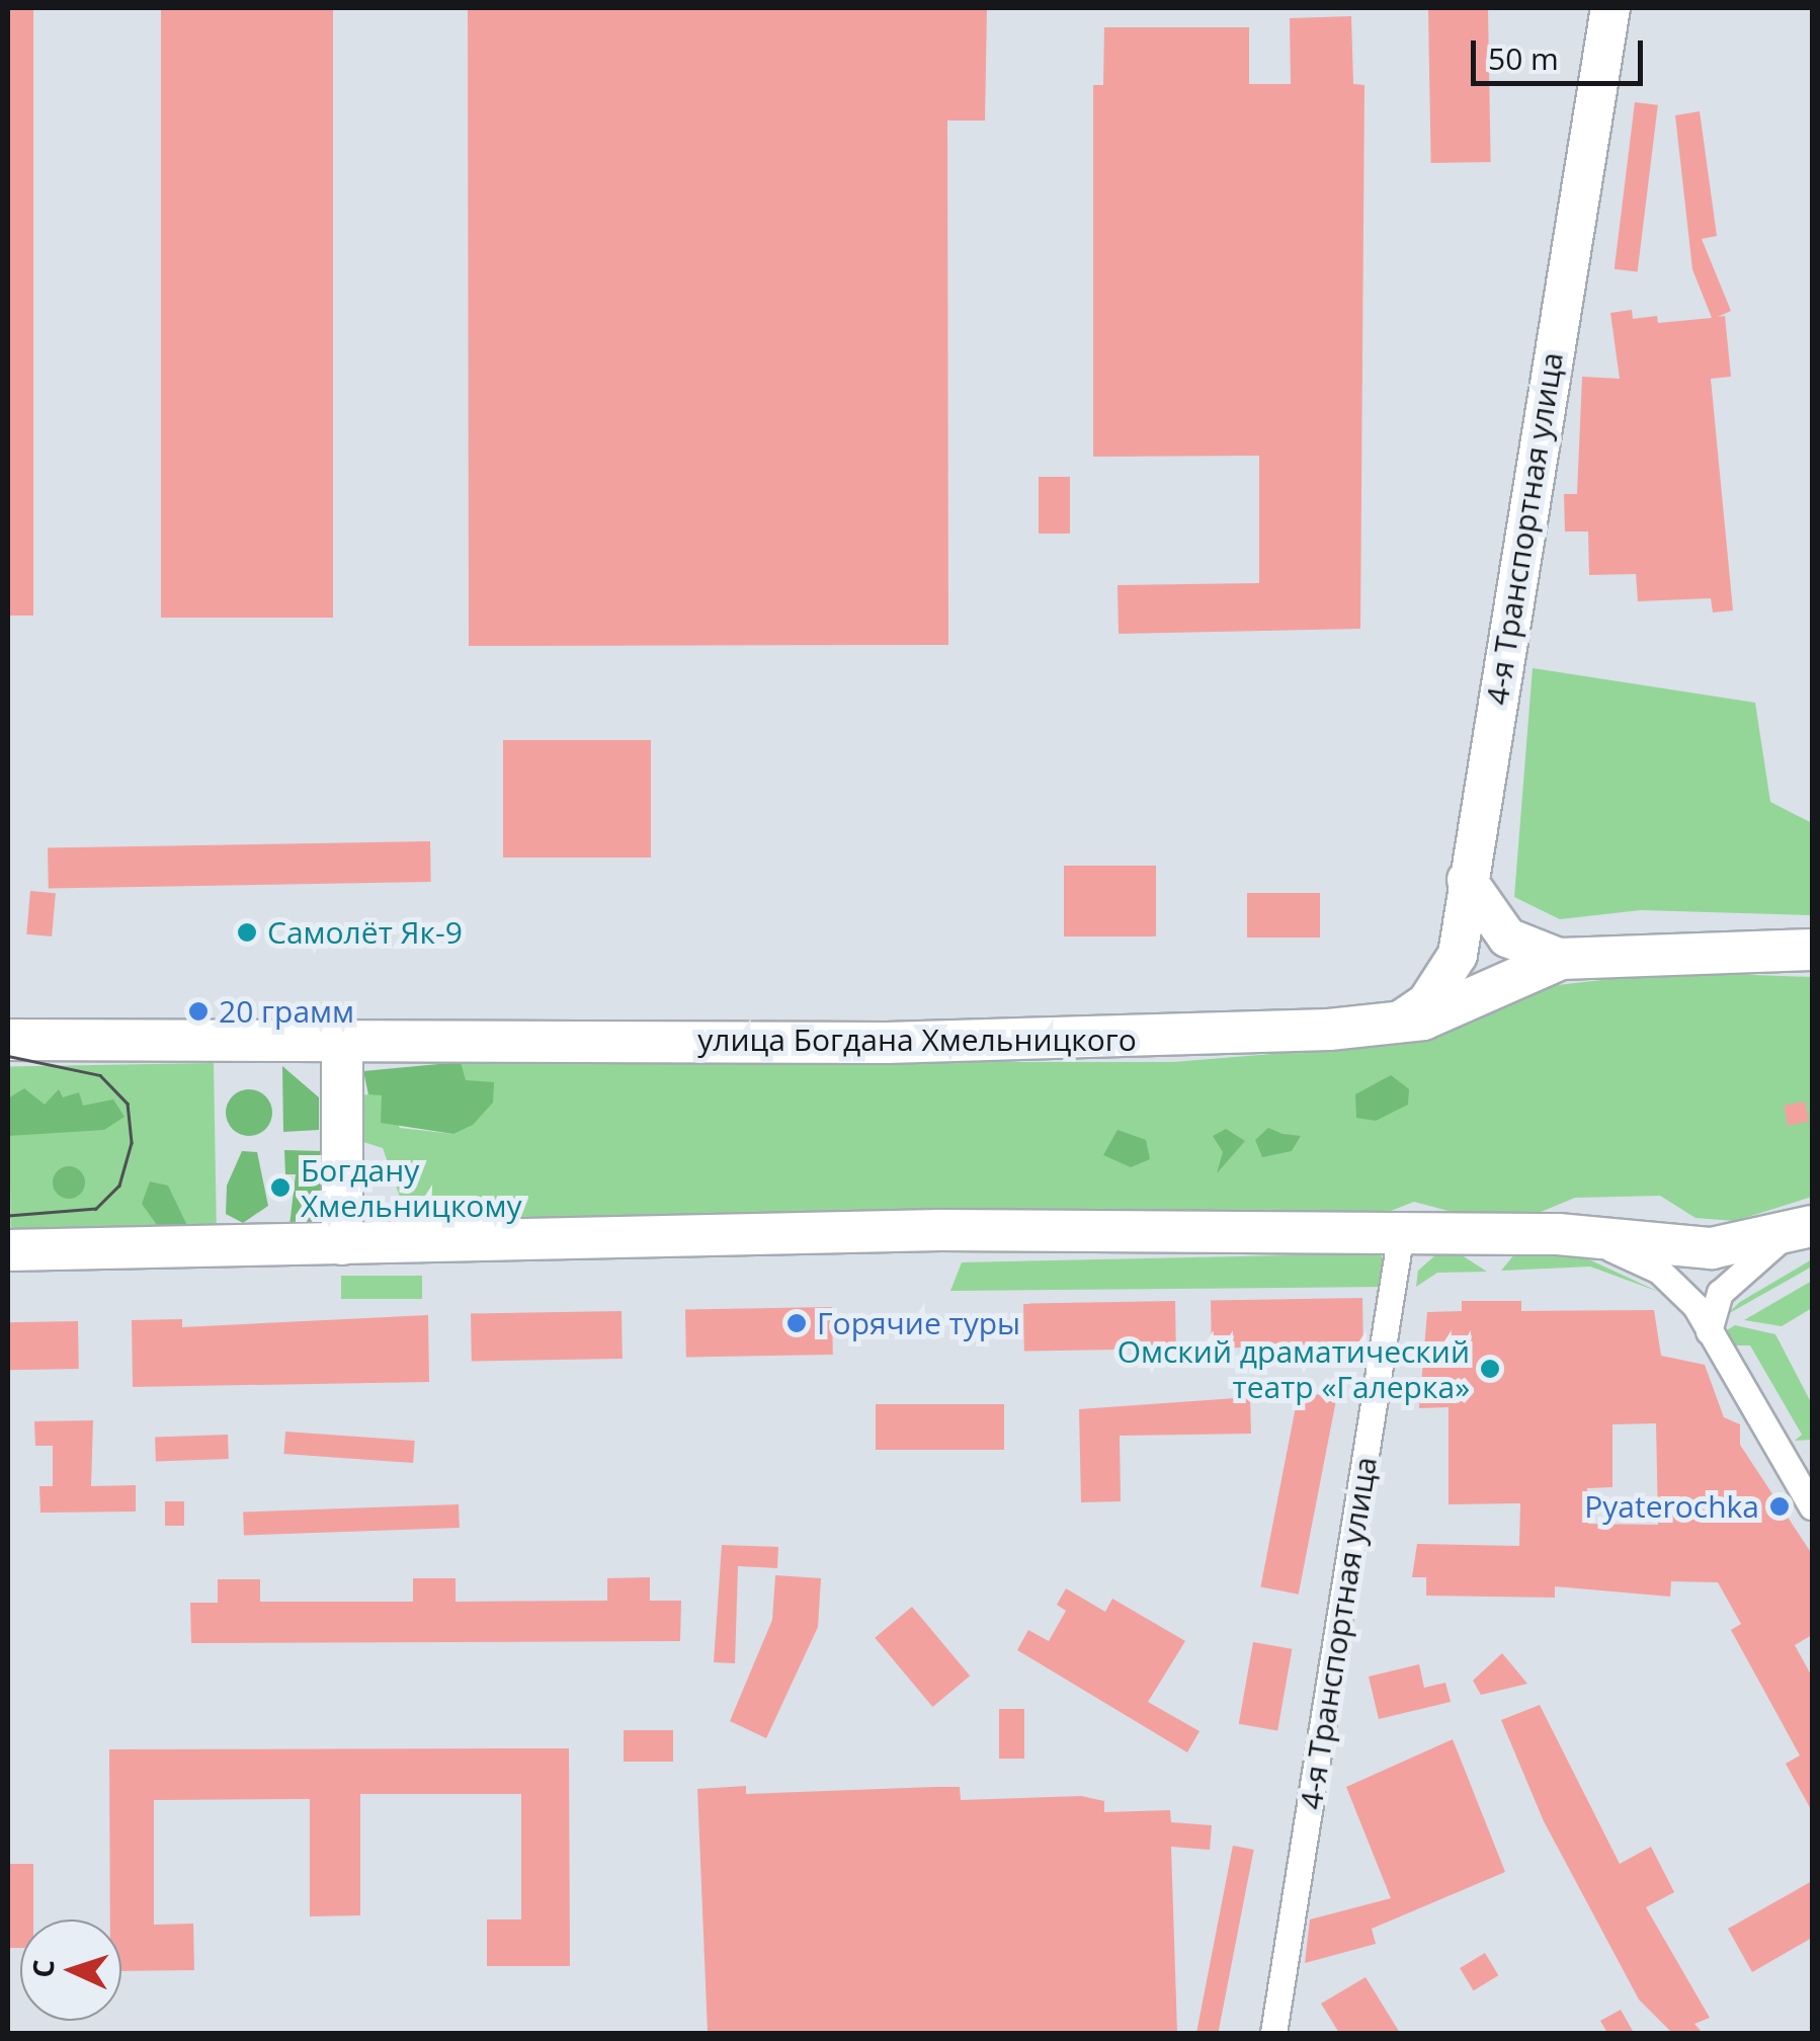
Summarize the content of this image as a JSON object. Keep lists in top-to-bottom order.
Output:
{
  "streets": {
    "main road": ["4-я Транспортная улица", "улица Богдана Хмельницкого"]
  },
  "crossings": [
    ["4-я Транспортная улица", "улица Богдана Хмельницкого"]
  ],
  "places": [
    "Самолёт Як-9",
    "20 грамм",
    "Богдану Хмельницкому",
    "Горячие туры",
    "Омский драматический театр «Галерка»",
    "Pyaterochka"
  ],
  "scale_bar": "50 m",
  "north": "left"
}
